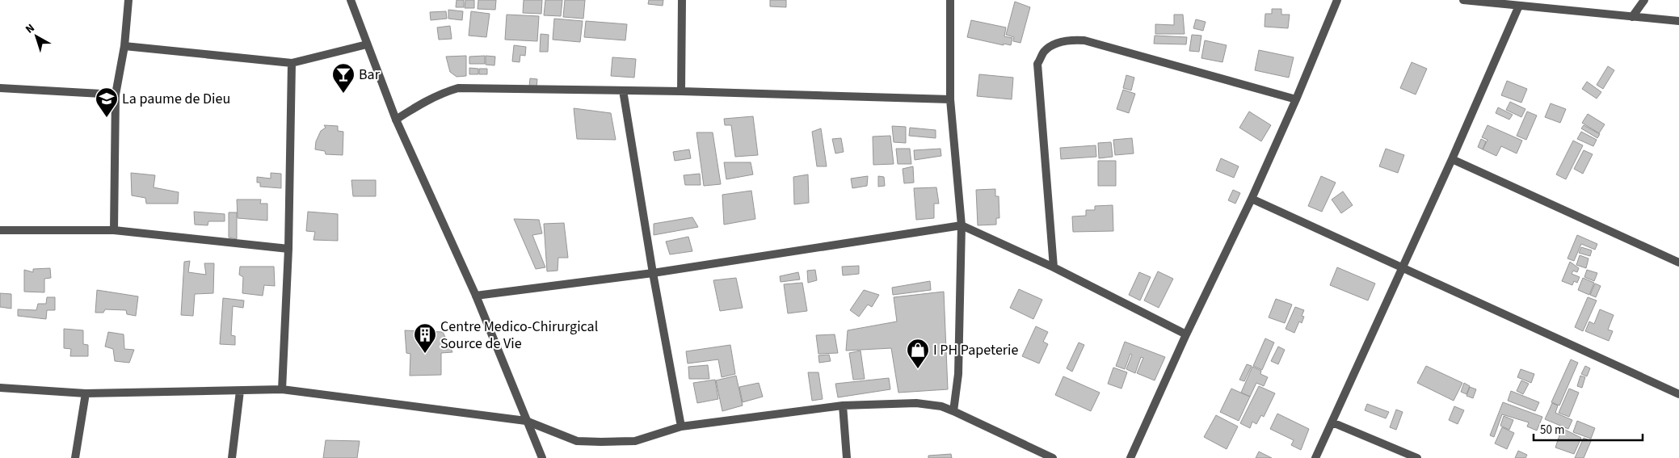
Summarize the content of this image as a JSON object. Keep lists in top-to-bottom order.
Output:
{
  "places": {
    "bar": ["Bar"],
    "school or university": ["La paume de Dieu"],
    "building": ["Centre Medico-Chirurgical Source de Vie"],
    "shop": ["I PH Papeterie"]
  },
  "scale_bar": "50 m",
  "north": "top left"
}
